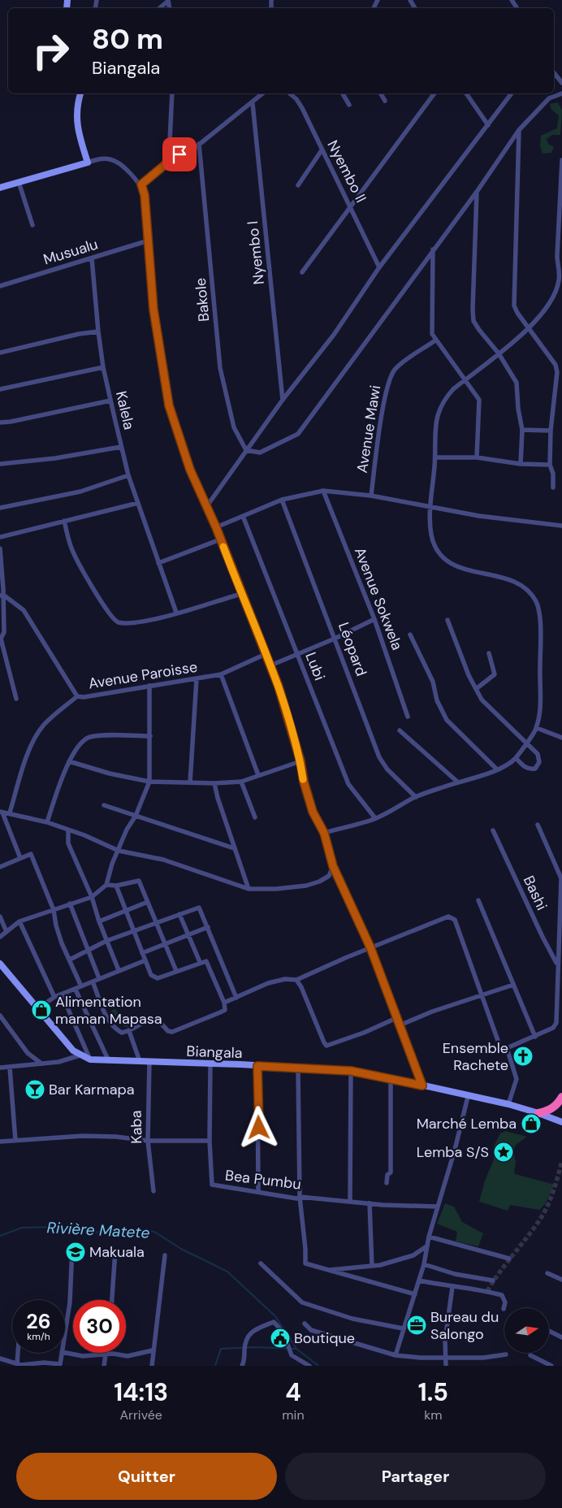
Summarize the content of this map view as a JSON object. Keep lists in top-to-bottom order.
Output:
{
  "streets": {
    "street": [
      "Nyembo II",
      "Musualu",
      "Nyembo I",
      "Bakole",
      "Kalela",
      "Avenue Mawi",
      "Avenue Sokwela",
      "Léopard",
      "Lubi",
      "Avenue Paroisse",
      "Bashi",
      "Biangala",
      "Kaba",
      "Bea Pumbu"
    ]
  },
  "crossings": [
    ["Musualu", "Kalela"],
    ["Biangala", "Kaba"],
    ["Biangala", "Bea Pumbu"]
  ],
  "water": ["Rivière Matete"],
  "places": {
    "shop": ["Alimentation maman Mapasa", "Marché Lemba"],
    "church": ["Ensemble Rachete"],
    "bar": ["Bar Karmapa"],
    "place": ["Lemba S/S"],
    "school or university": ["Makuala"],
    "office": ["Bureau du Salongo"],
    "public building": ["Boutique"]
  },
  "north": "right",
  "page": {
    "turn": ["80 m", "Biangala"],
    "speed": "26 km/h",
    "limit": "30",
    "eta": [
      "14:13",
      "Arrivée",
      "4",
      "min",
      "1.5",
      "km"
    ],
    "buttons": ["Quitter", "Partager"]
  }
}
